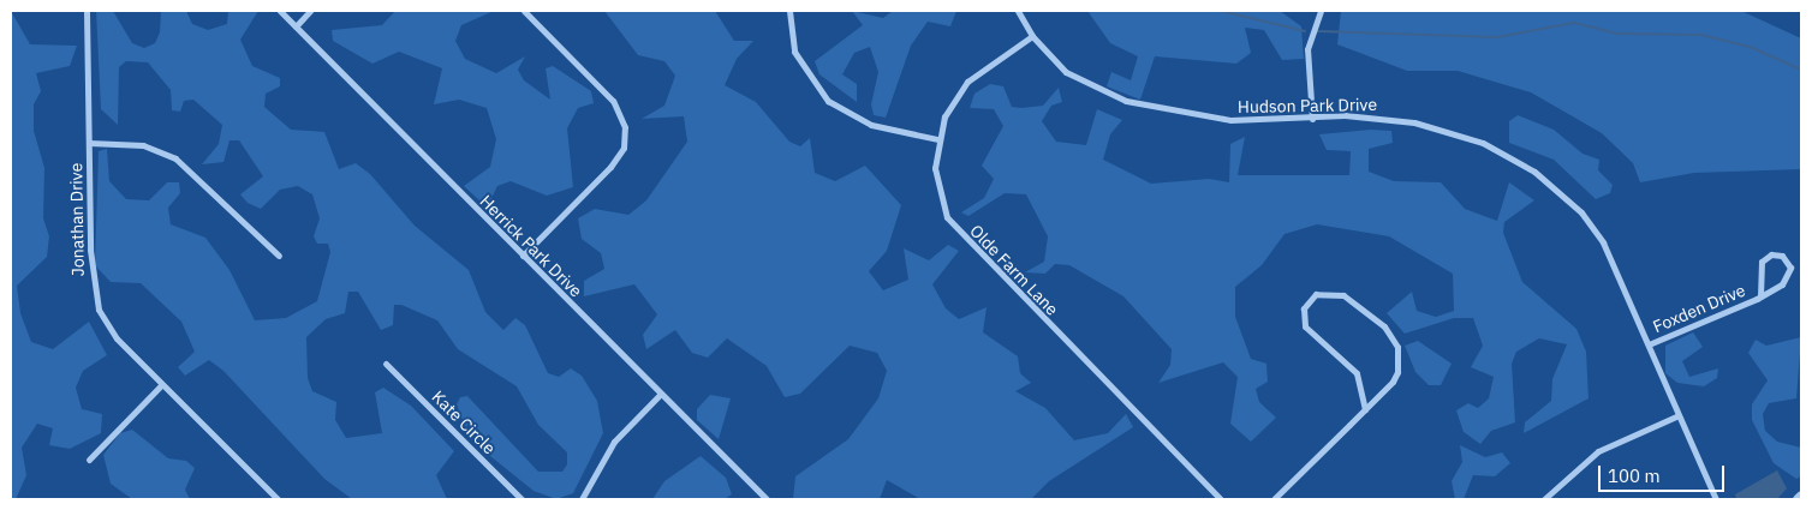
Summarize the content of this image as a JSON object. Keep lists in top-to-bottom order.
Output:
{
  "streets": {
    "street": [
      "Hudson Park Drive",
      "Jonathan Drive",
      "Herrick Park Drive",
      "Olde Farm Lane",
      "Foxden Drive",
      "Kate Circle"
    ]
  },
  "crossings": [
    ["Hudson Park Drive", "Olde Farm Lane"],
    ["Hudson Park Drive", "Foxden Drive"]
  ],
  "scale_bar": "100 m"
}
